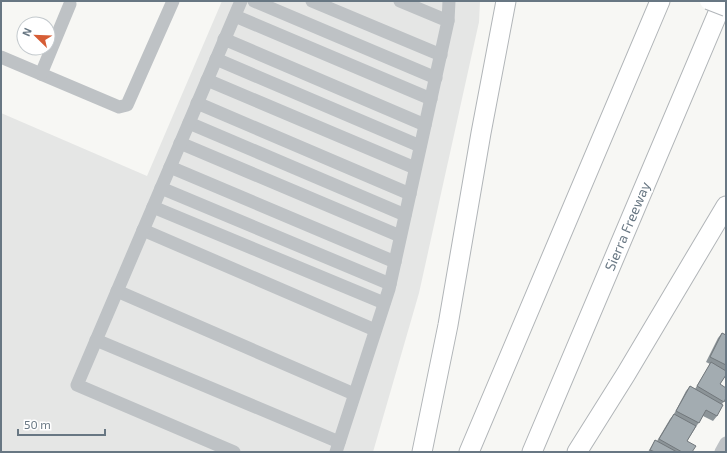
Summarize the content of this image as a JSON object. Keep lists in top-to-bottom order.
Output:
{
  "streets": {
    "highway": ["Sierra Freeway"]
  },
  "scale_bar": "50 m",
  "north": "top left"
}
